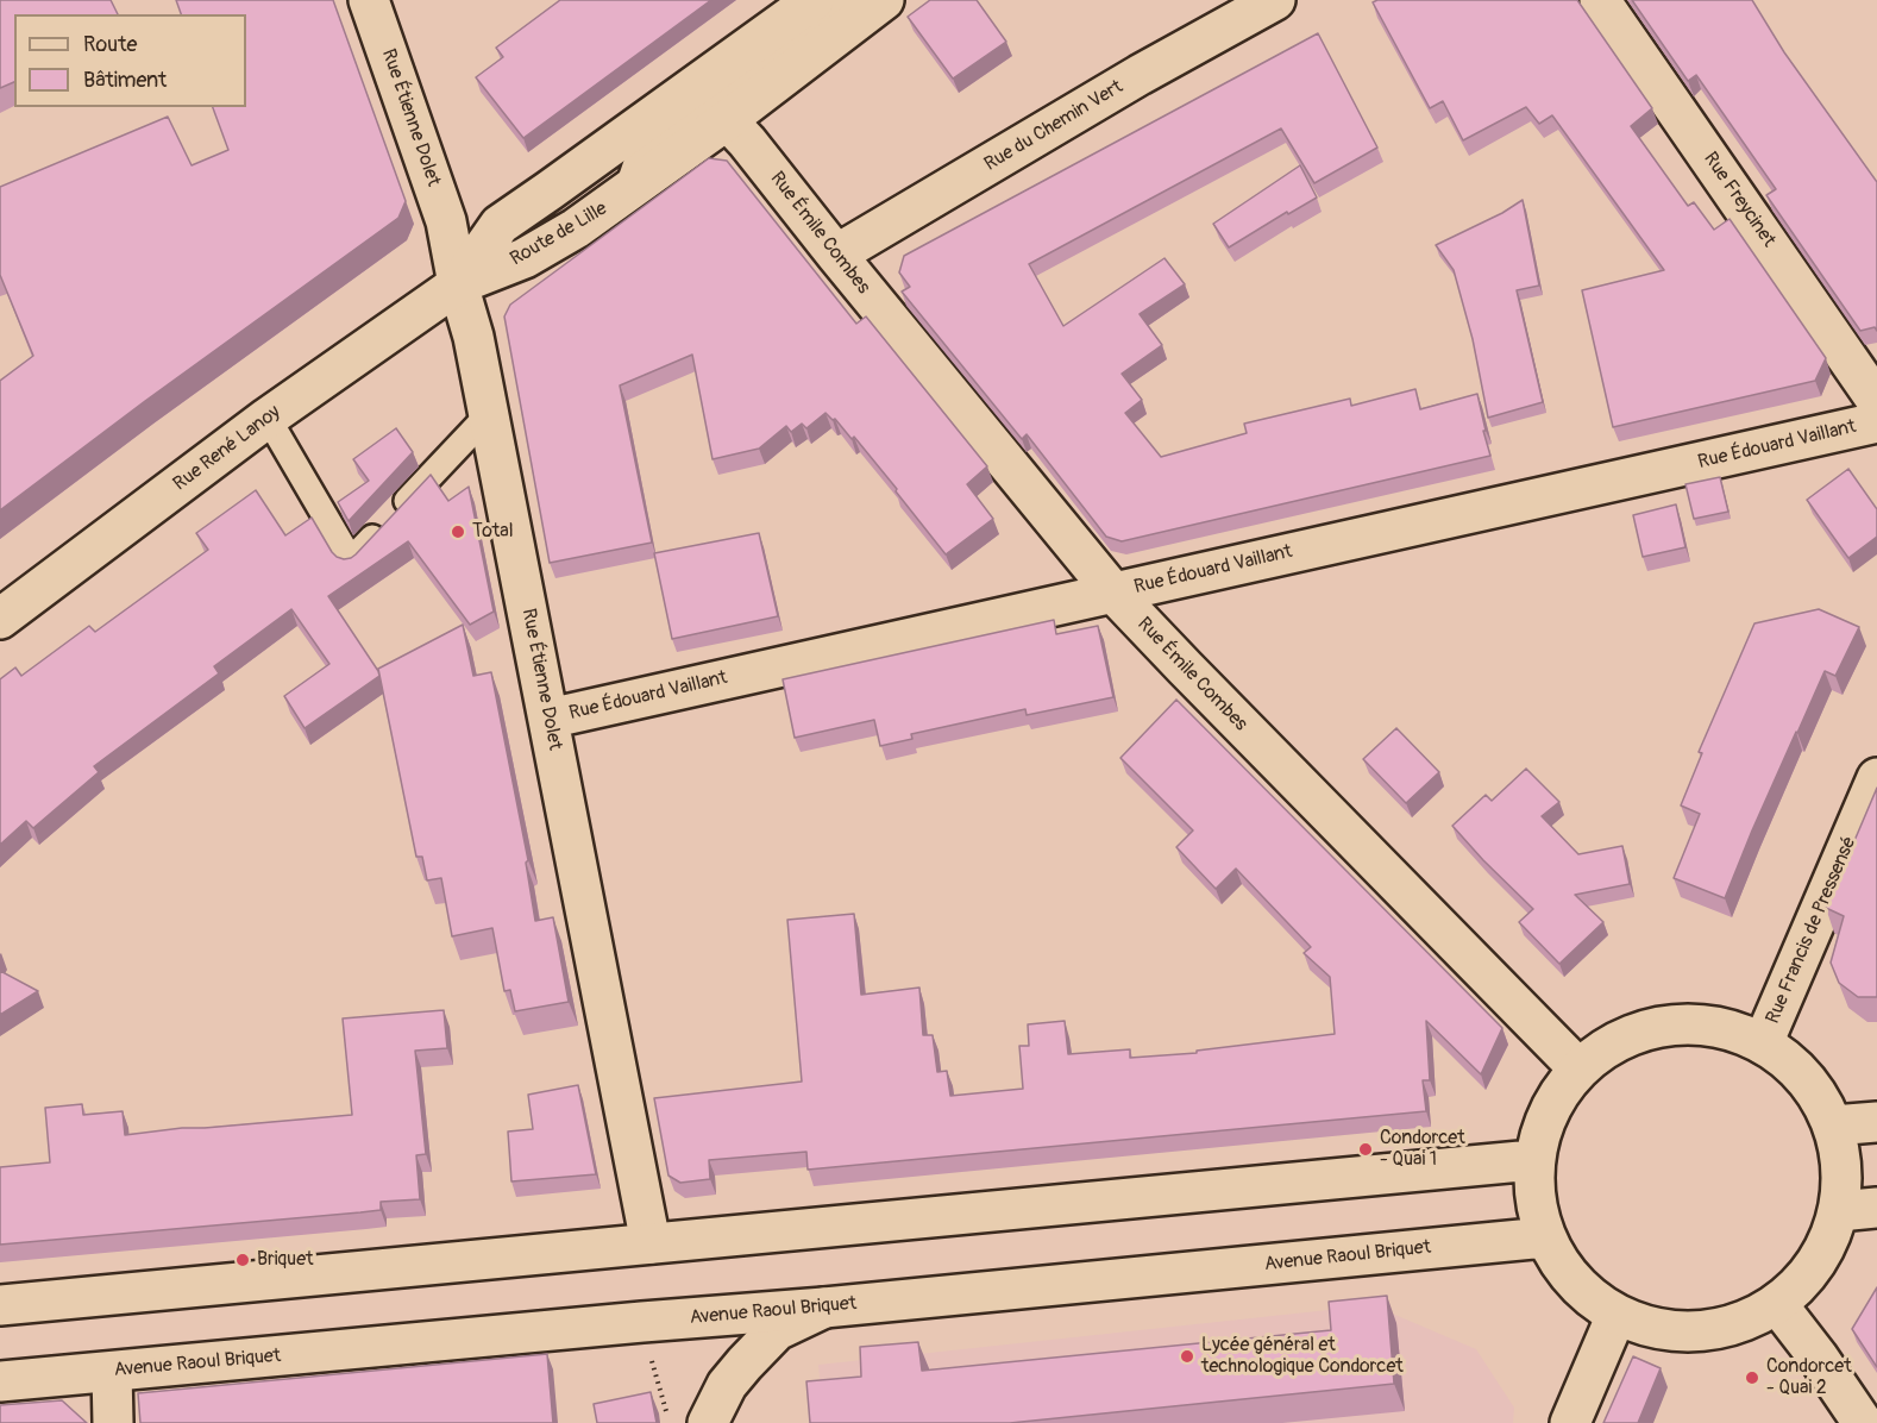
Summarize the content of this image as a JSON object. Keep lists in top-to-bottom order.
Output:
{
  "streets": {
    "main road": [
      "Rue Étienne Dolet",
      "Rue du Chemin Vert",
      "Rue Freycinet",
      "Rue Émile Combes",
      "Route de Lille",
      "Rue Édouard Vaillant",
      "Rue René Lanoy",
      "Rue Francis de Pressensé",
      "Avenue Raoul Briquet"
    ]
  },
  "crossings": [
    ["Rue Étienne Dolet", "Route de Lille"],
    ["Rue Étienne Dolet", "Rue Édouard Vaillant"],
    ["Rue Étienne Dolet", "Rue René Lanoy"],
    ["Rue du Chemin Vert", "Rue Émile Combes"],
    ["Rue Émile Combes", "Route de Lille"],
    ["Rue Émile Combes", "Rue Édouard Vaillant"],
    ["Route de Lille", "Rue René Lanoy"]
  ],
  "places": [
    "Total",
    "Condorcet - Quai 1",
    "Briquet",
    "Lycée général et technologique Condorcet",
    "Condorcet - Quai 2"
  ],
  "legend": ["Route", "Bâtiment"]
}
